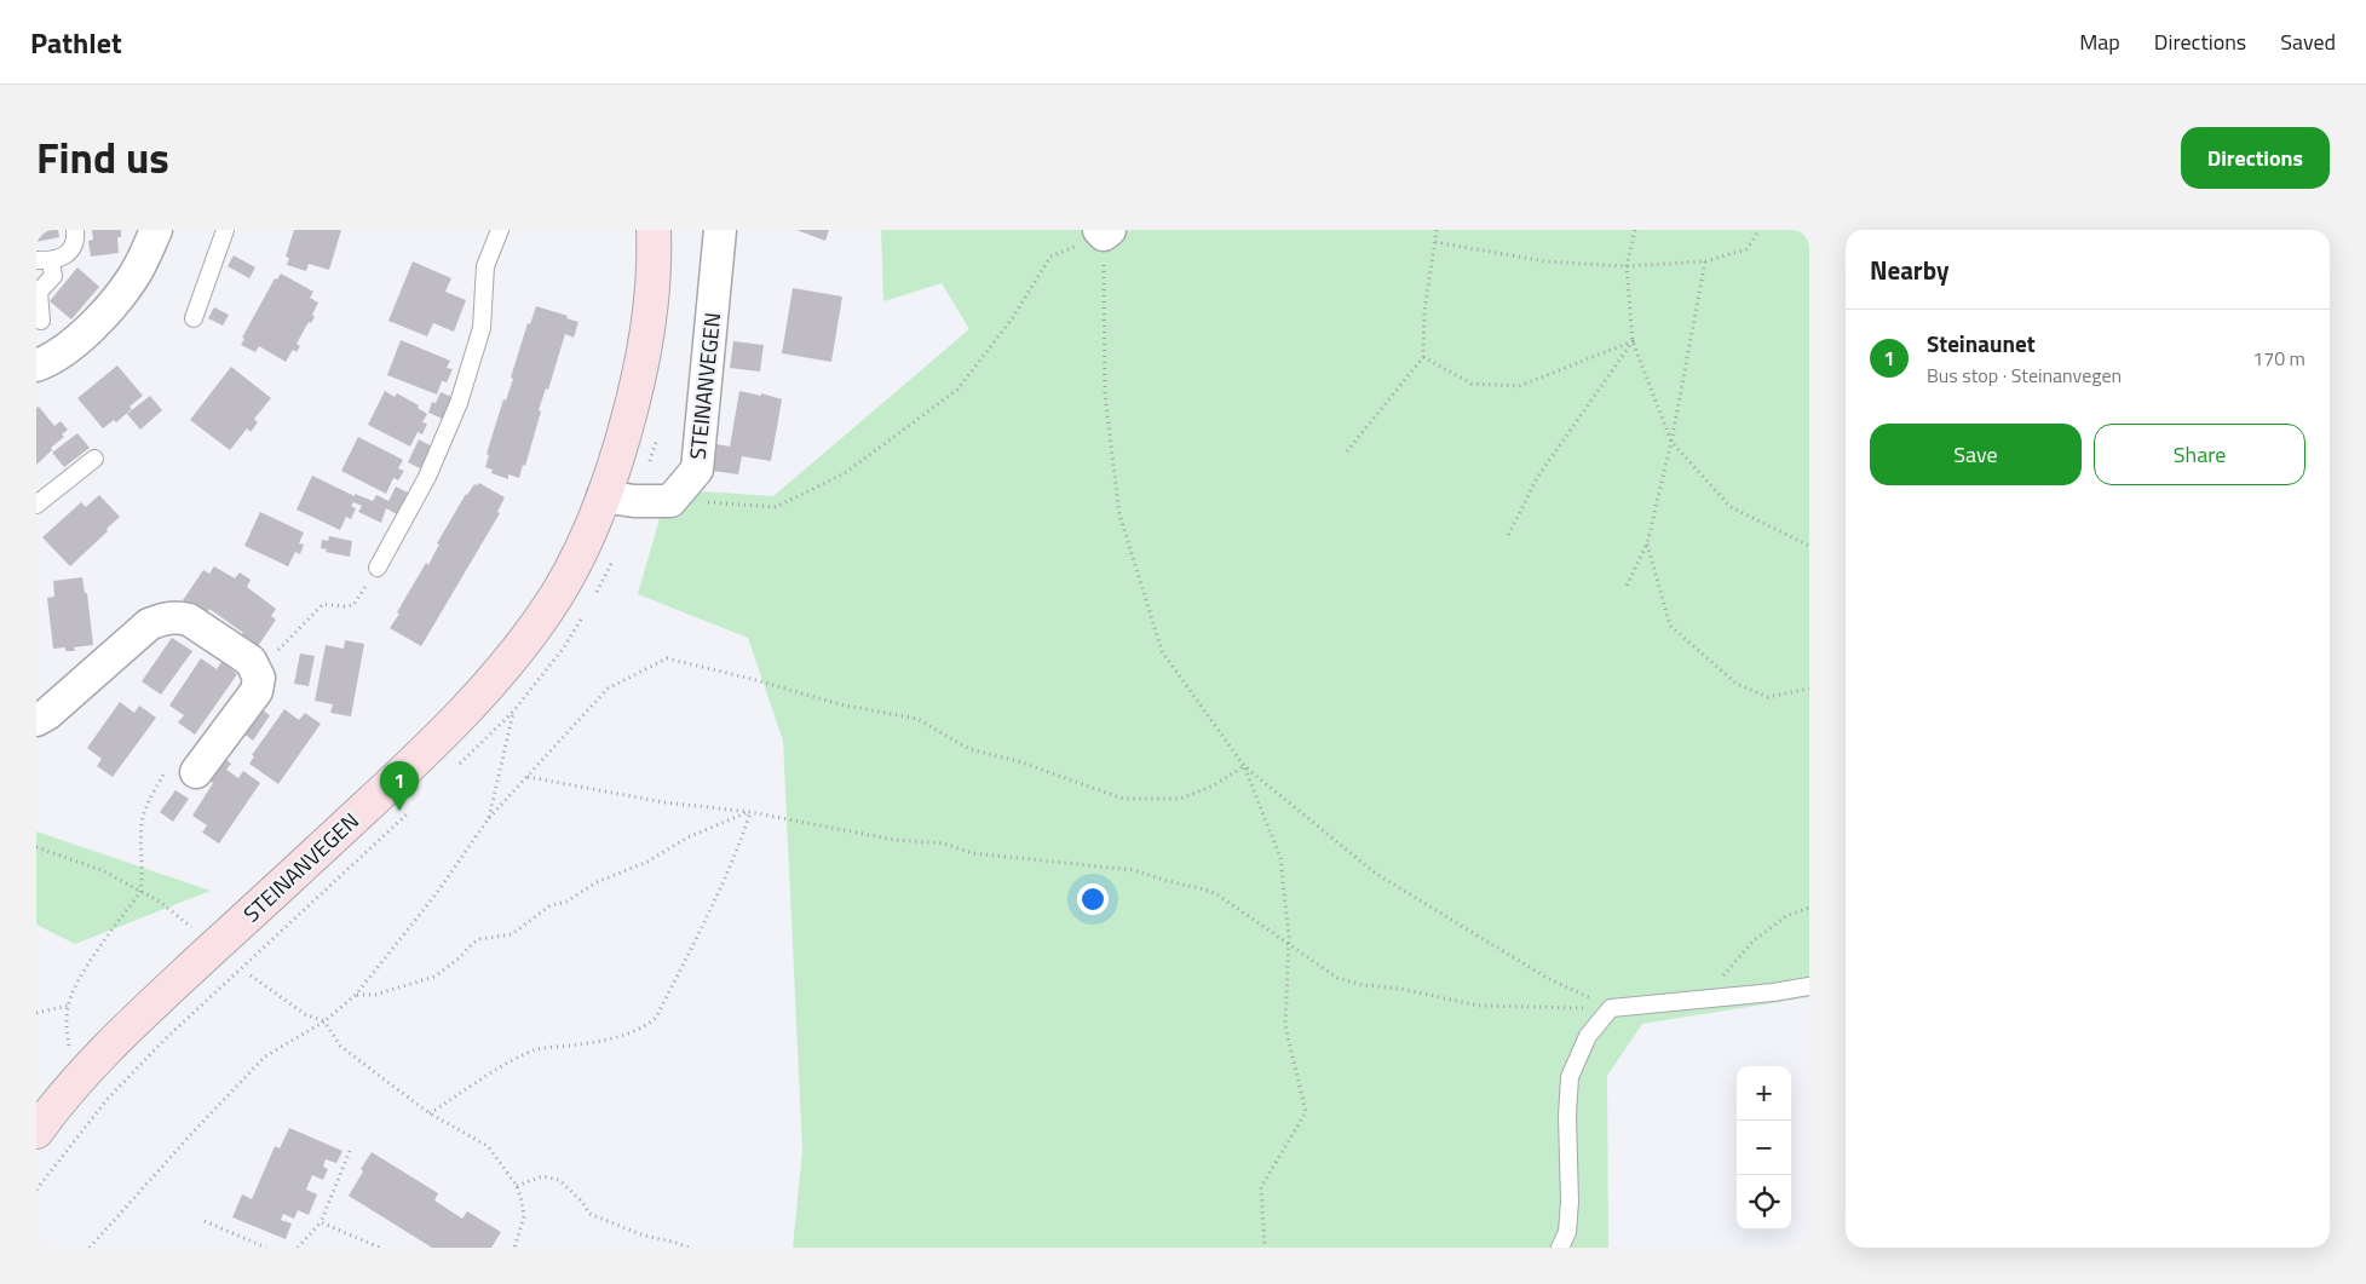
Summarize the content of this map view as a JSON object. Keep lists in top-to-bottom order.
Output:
{
  "streets": {
    "main road": ["STEINANVEGEN"]
  },
  "page": {
    "header": "Pathlet",
    "nav": ["Map", "Directions", "Saved"],
    "title": "Find us",
    "buttons": [
      "Directions",
      ["Save", "Share"]
    ],
    "heading": "Nearby",
    "list": [
      {
        "mark": "1",
        "name": "Steinaunet",
        "note": "Bus stop · Steinanvegen",
        "value": "170 m"
      }
    ],
    "pins": "1",
    "map_buttons": ["+", "−"]
  }
}
